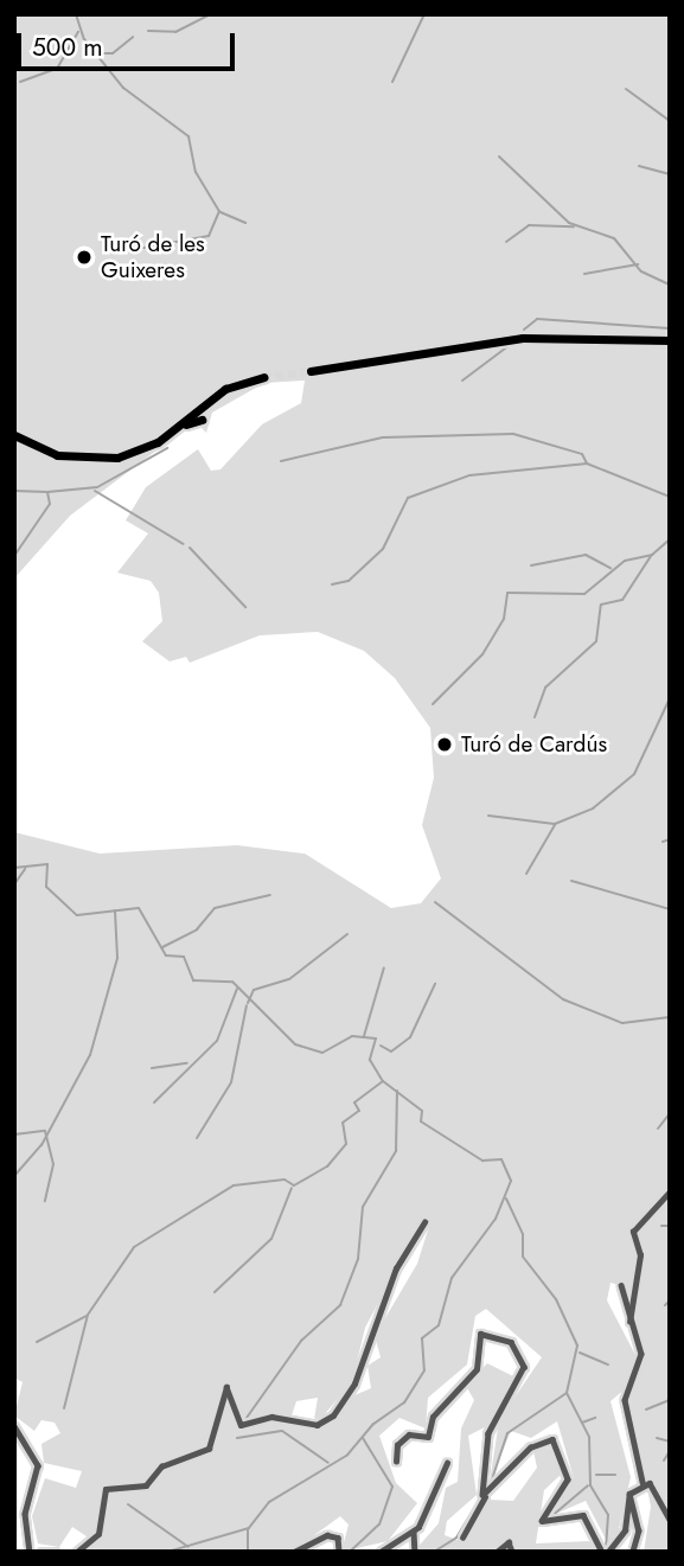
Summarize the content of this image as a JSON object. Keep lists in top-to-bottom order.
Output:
{
  "places": ["Turó de les Guixeres", "Turó de Cardús"],
  "scale_bar": "500 m"
}
